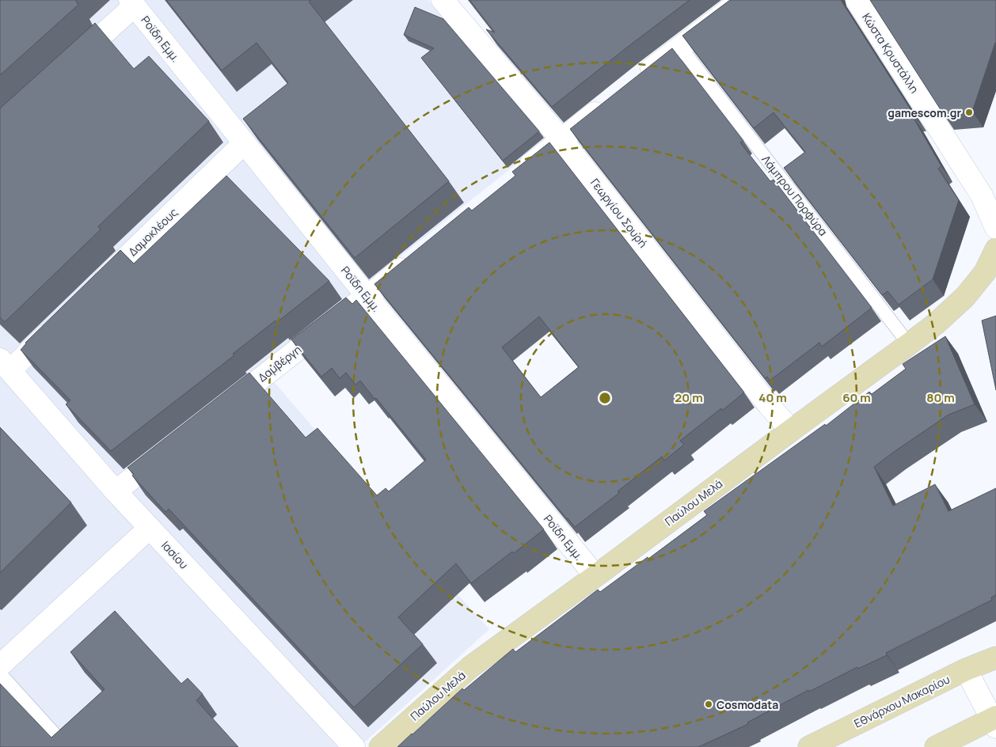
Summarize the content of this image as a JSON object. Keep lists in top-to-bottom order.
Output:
{
  "streets": {
    "street": [
      "Ροϊδη Εμμ.",
      "Κώστα Κρυστάλλη",
      "Γεωργίου Σουρή",
      "Δαμοκλέους",
      "Δαμβέργη",
      "Παύλου Μελά",
      "Ιασίου",
      "Εθνάρχου Μακαρίου"
    ],
    "lane": ["Λάμπρου Πορφύρα"]
  },
  "crossings": [
    ["Ροϊδη Εμμ.", "Δαμοκλέους"],
    ["Ροϊδη Εμμ.", "Δαμβέργη"],
    ["Ροϊδη Εμμ.", "Παύλου Μελά"],
    ["Λάμπρου Πορφύρα", "Παύλου Μελά"],
    ["Γεωργίου Σουρή", "Παύλου Μελά"]
  ],
  "places": ["gamescom.gr", "Cosmodata"],
  "rings": [
    "20 m",
    "40 m",
    "60 m",
    "80 m"
  ]
}
